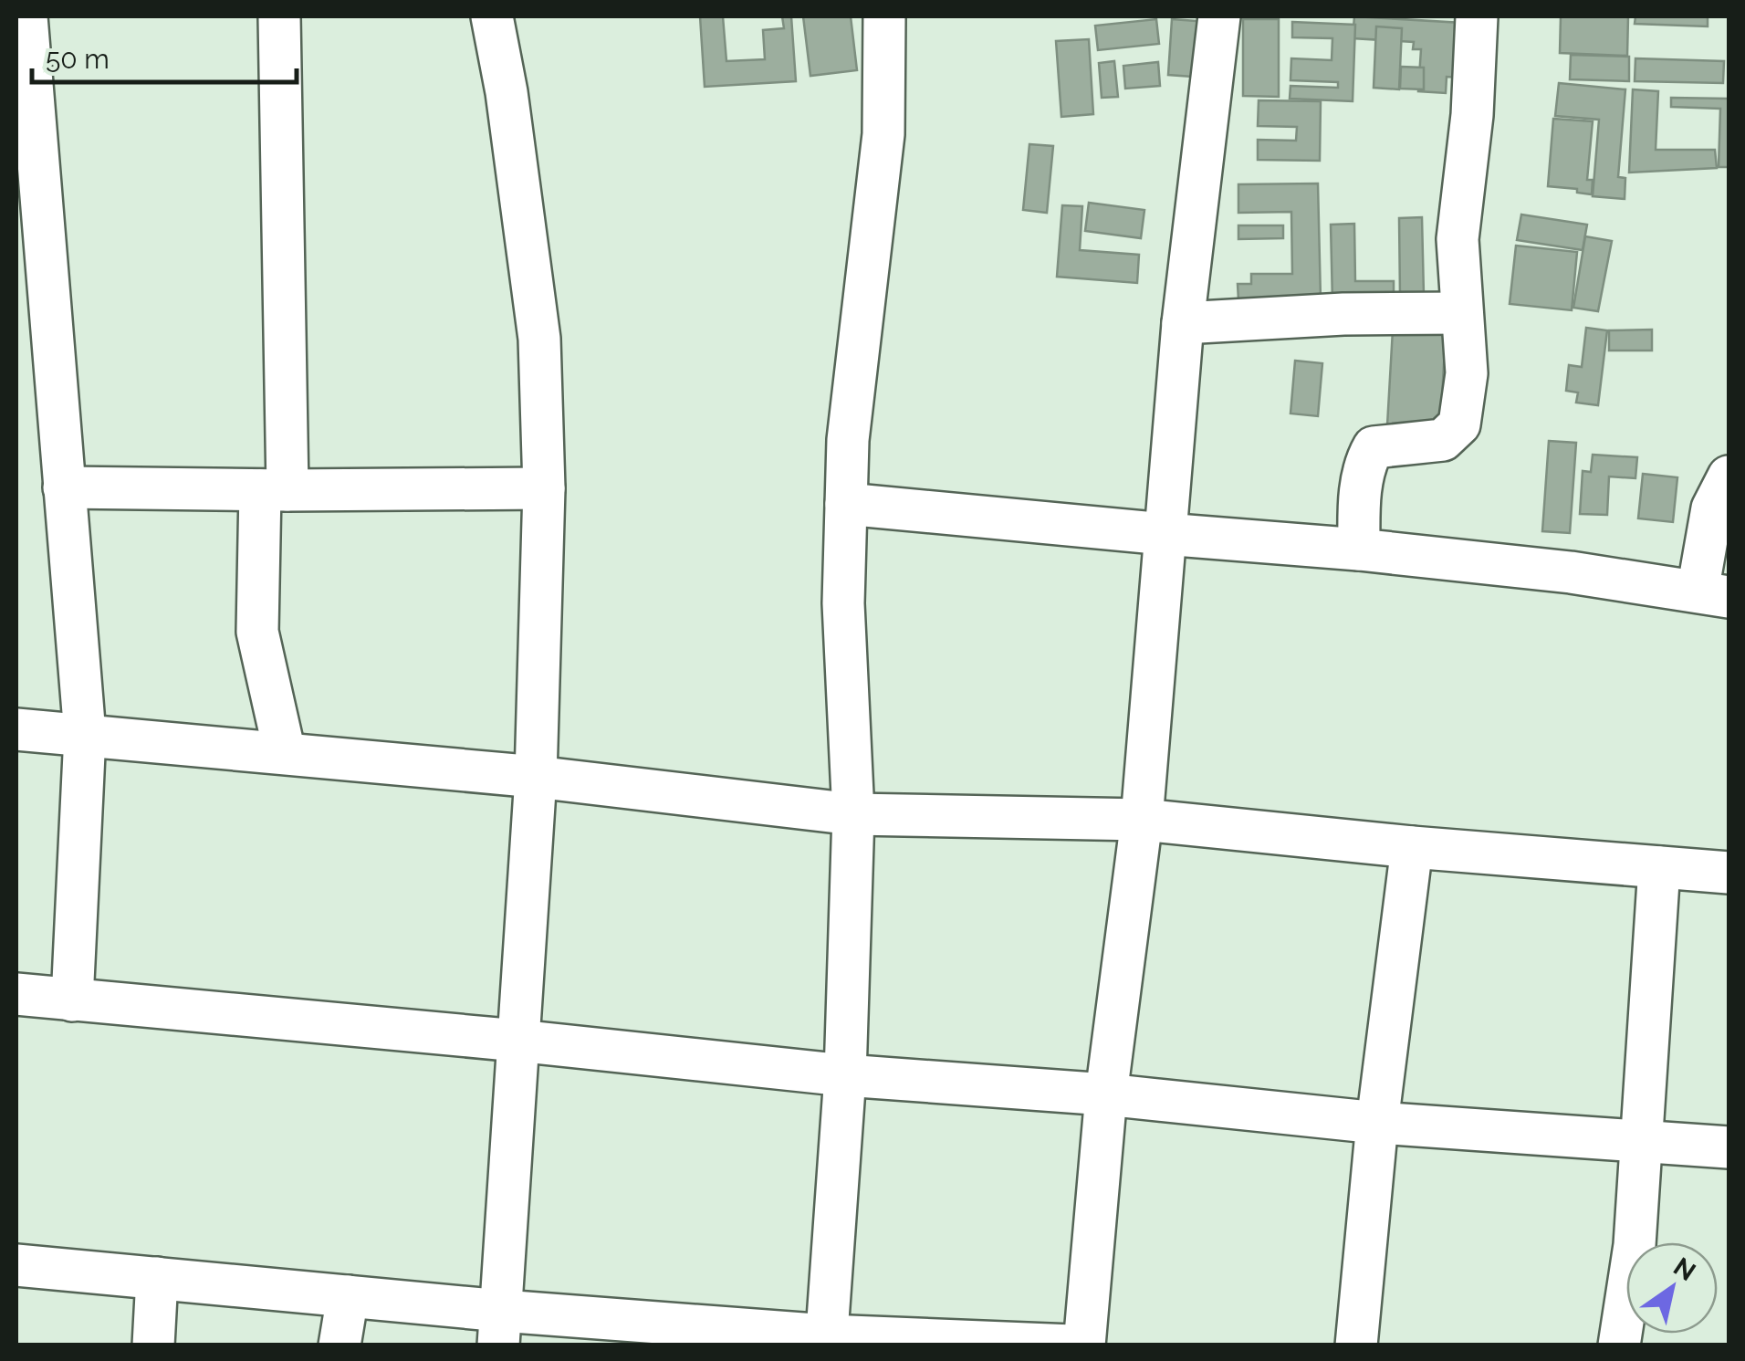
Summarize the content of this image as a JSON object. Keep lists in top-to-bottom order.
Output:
{
  "scale_bar": "50 m",
  "north": "top right"
}
